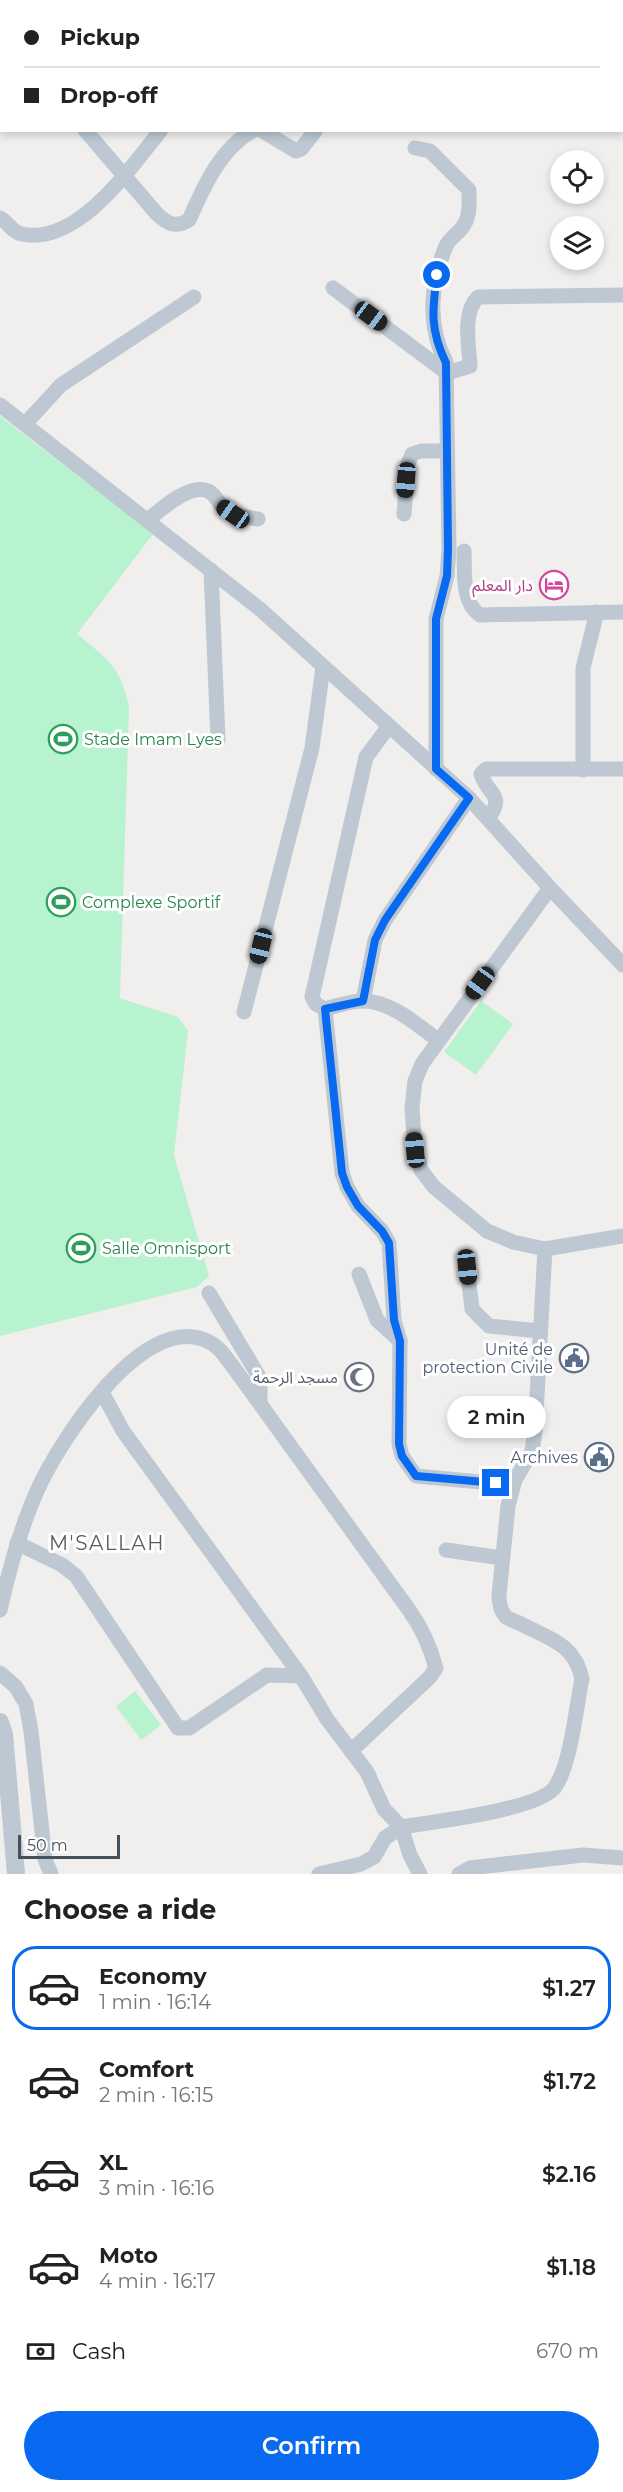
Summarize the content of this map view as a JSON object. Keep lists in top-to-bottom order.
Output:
{
  "districts": ["M'SALLAH"],
  "places": {
    "hotel": ["دار المعلم"],
    "sports": ["Stade Imam Lyes", "Complexe Sportif", "Salle Omnisport"],
    "public building": ["Unité de protection Civile", "Archives"],
    "mosque": ["مسجد الرحمة"]
  },
  "scale_bar": "50 m",
  "page": {
    "banner": ["Pickup", "Drop-off"],
    "bubble": "2 min",
    "scale": "50 m",
    "heading": "Choose a ride",
    "list": [
      {
        "name": "Economy",
        "note": "1 min · 16:14",
        "value": "$1.27"
      },
      {
        "name": "Comfort",
        "note": "2 min · 16:15",
        "value": "$1.72"
      },
      {
        "name": "XL",
        "note": "3 min · 16:16",
        "value": "$2.16"
      },
      {
        "name": "Moto",
        "note": "4 min · 16:17",
        "value": "$1.18"
      }
    ],
    "pay": ["Cash", "670 m"],
    "buttons": "Confirm"
  }
}
